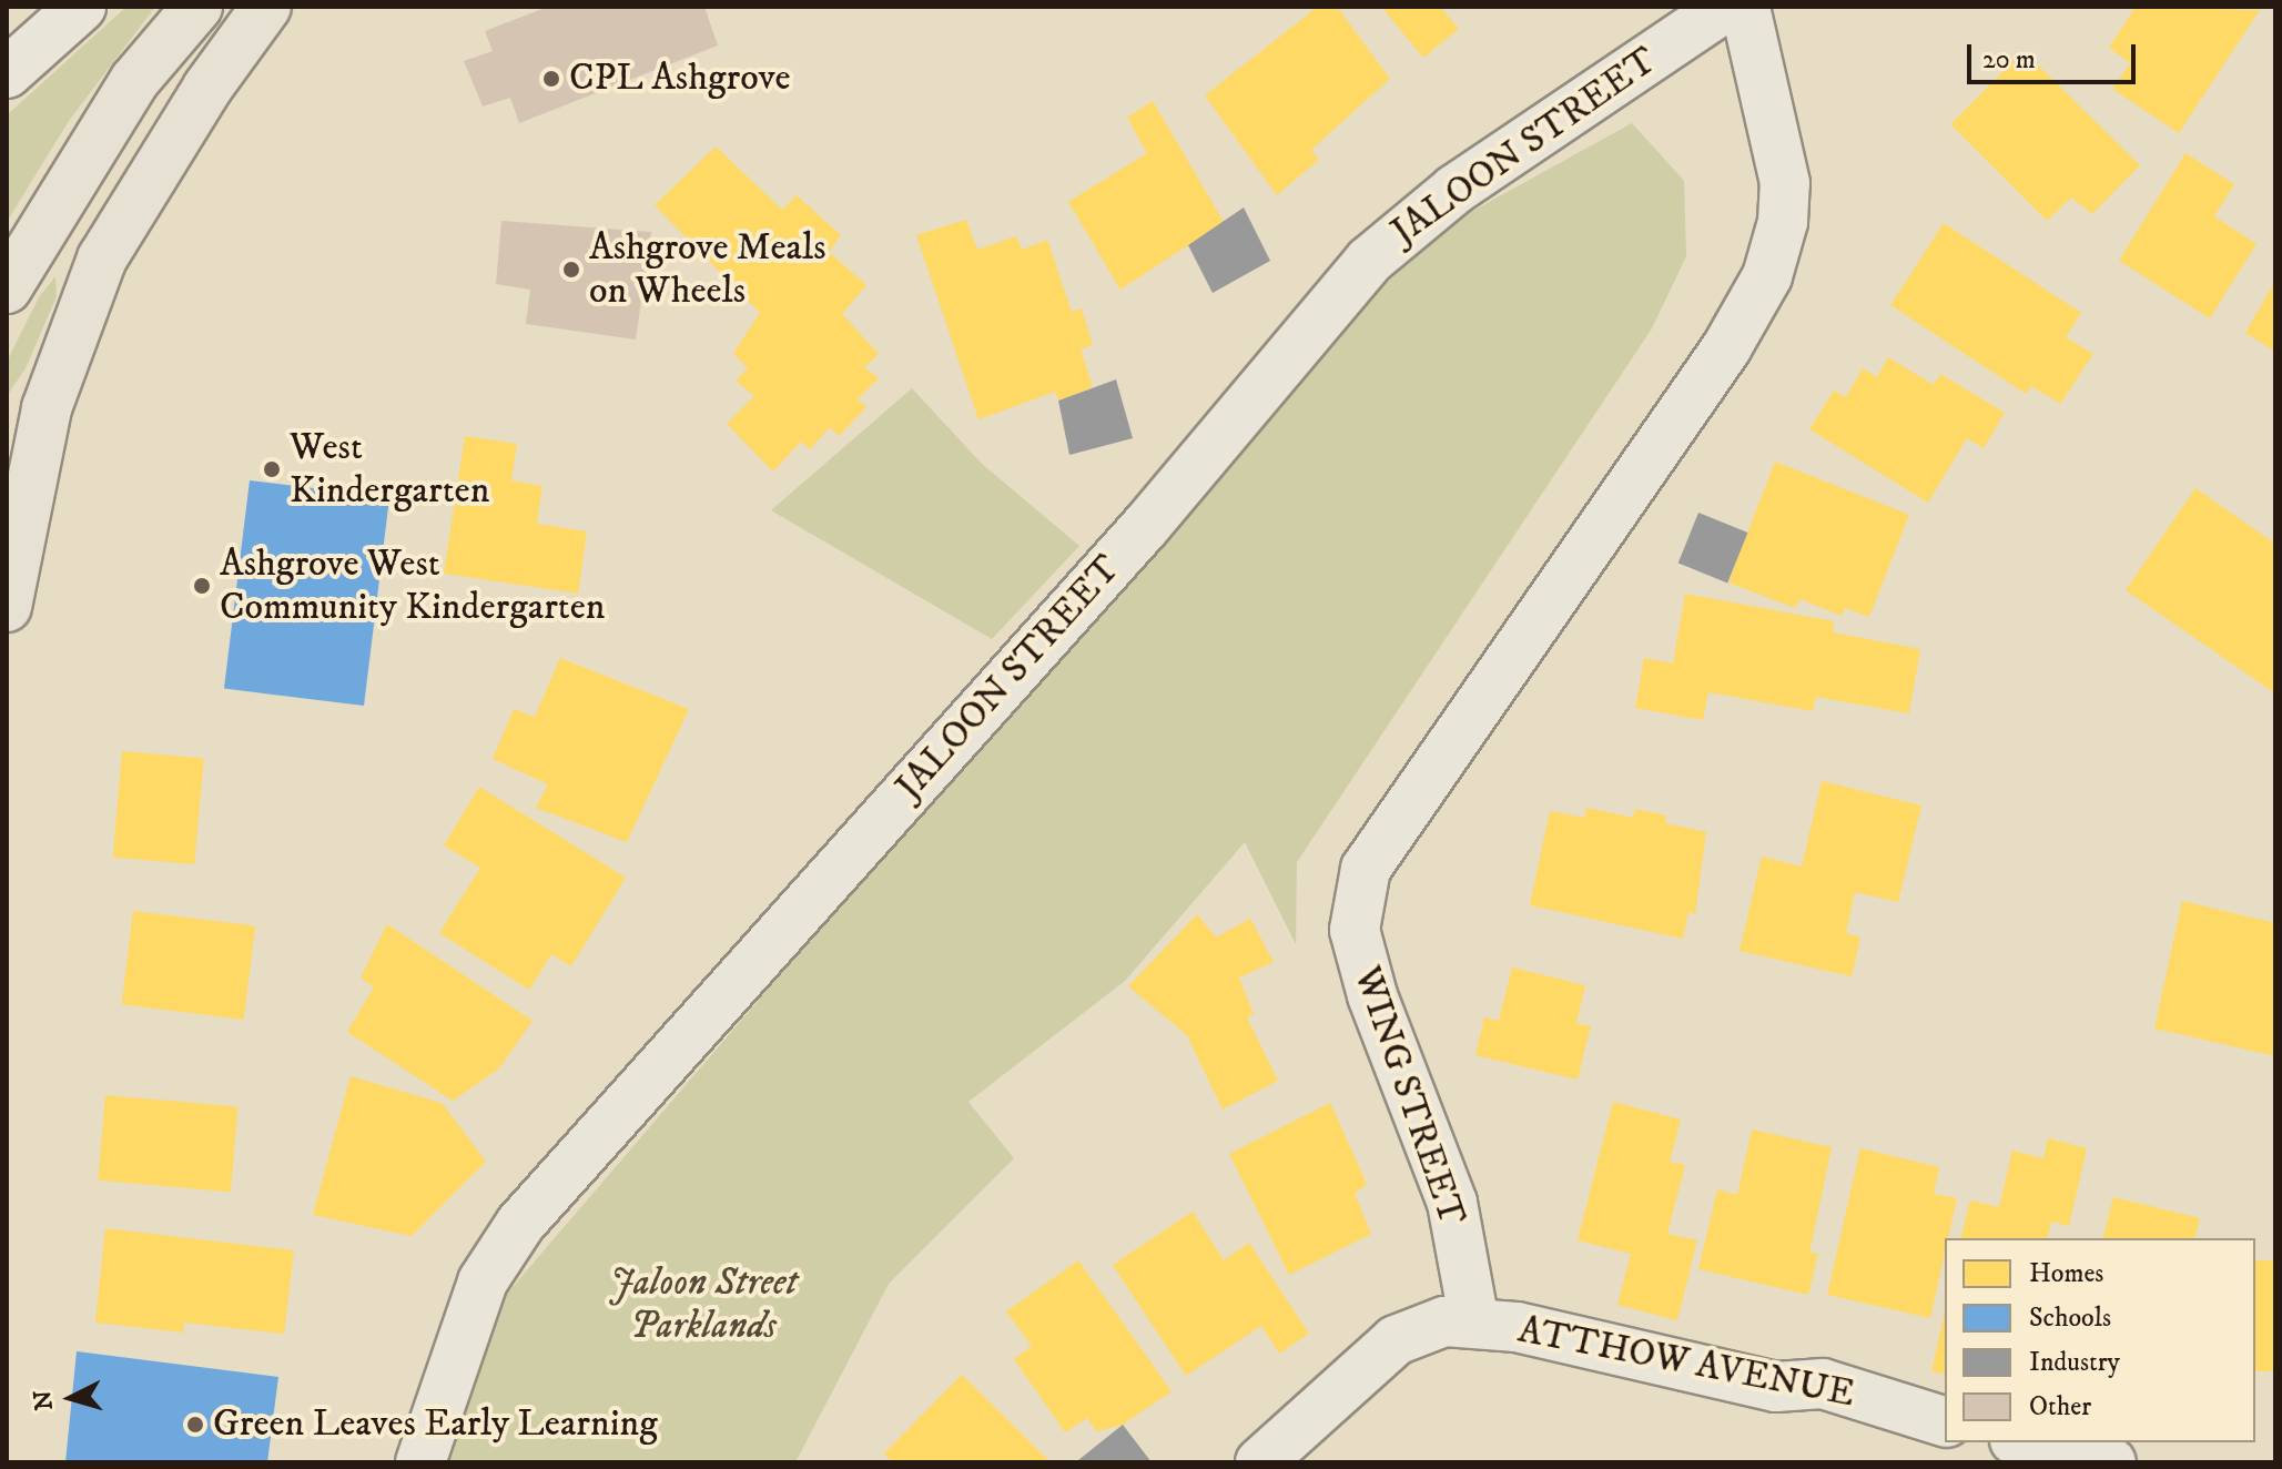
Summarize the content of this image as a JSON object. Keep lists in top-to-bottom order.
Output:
{
  "streets": {
    "street": ["JALOON STREET", "WING STREET", "ATTHOW AVENUE"]
  },
  "crossings": [
    ["WING STREET", "ATTHOW AVENUE"]
  ],
  "parks": ["Jaloon Street Parklands"],
  "places": [
    "CPL Ashgrove",
    "Ashgrove Meals on Wheels",
    "West Kindergarten",
    "Ashgrove West Community Kindergarten",
    "Green Leaves Early Learning"
  ],
  "legend": [
    "Homes",
    "Schools",
    "Industry",
    "Other"
  ],
  "scale_bar": "20 m",
  "north": "left"
}
